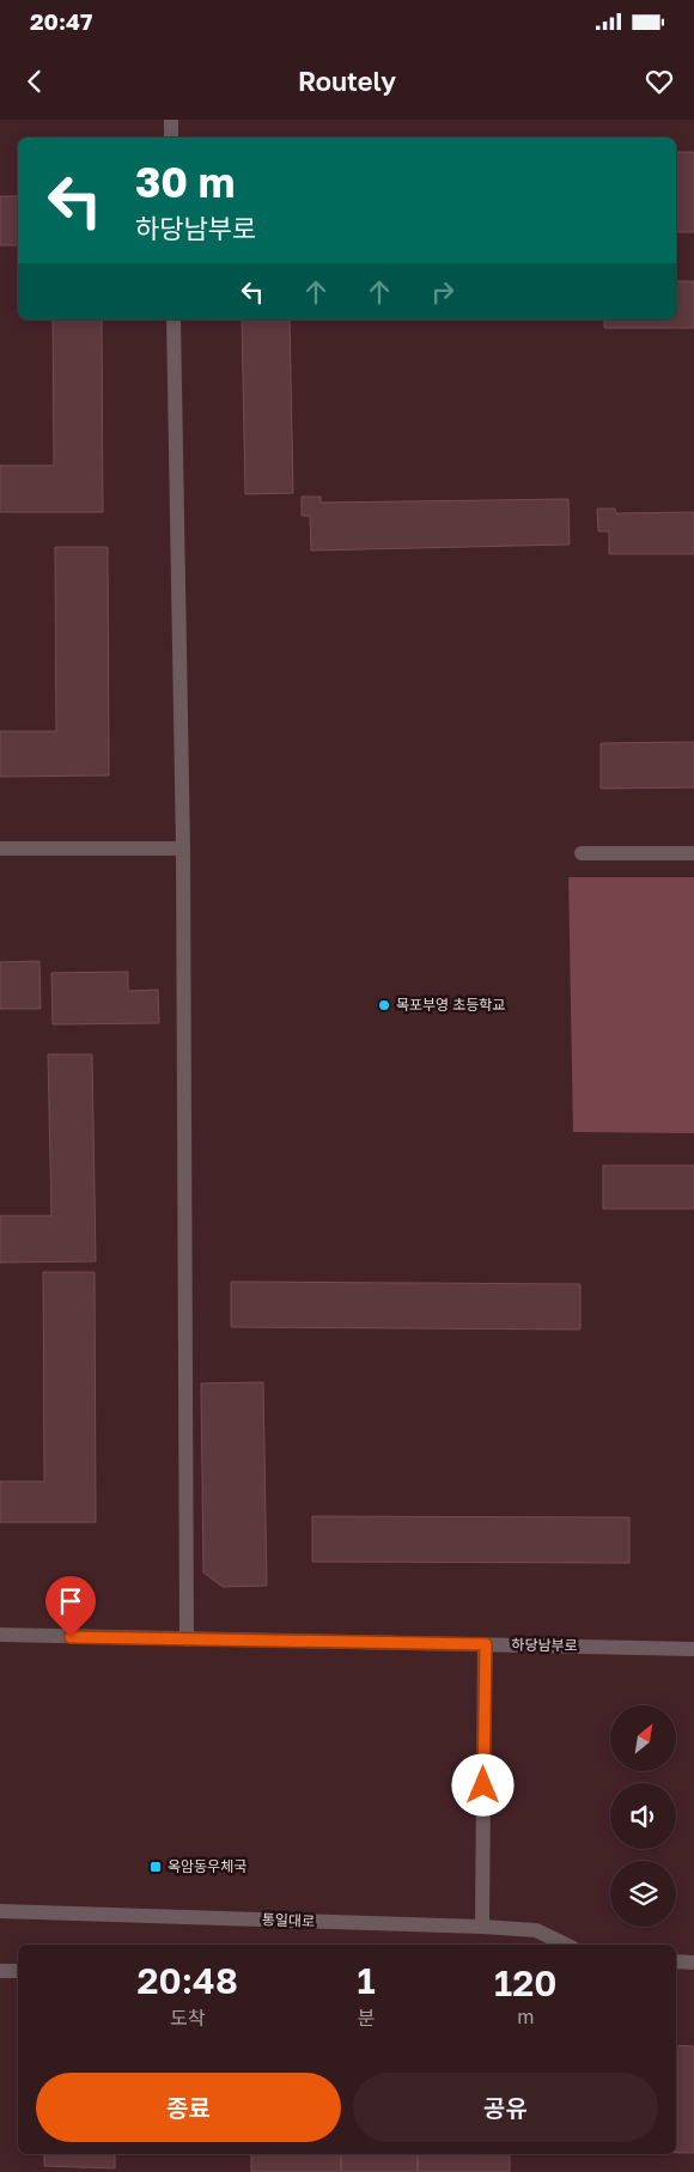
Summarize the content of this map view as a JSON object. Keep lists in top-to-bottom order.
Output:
{
  "streets": {
    "street": ["하당남부로", "통일대로"]
  },
  "places": {
    "other": ["목포부영 초등학교"],
    "transit": ["옥암동우체국"]
  },
  "north": "top right",
  "page": {
    "status": "20:47",
    "header": "Routely",
    "turn": ["30 m", "하당남부로"],
    "eta": [
      "20:48",
      "도착",
      "1",
      "분",
      "120",
      "m"
    ],
    "buttons": ["종료", "공유"]
  }
}
